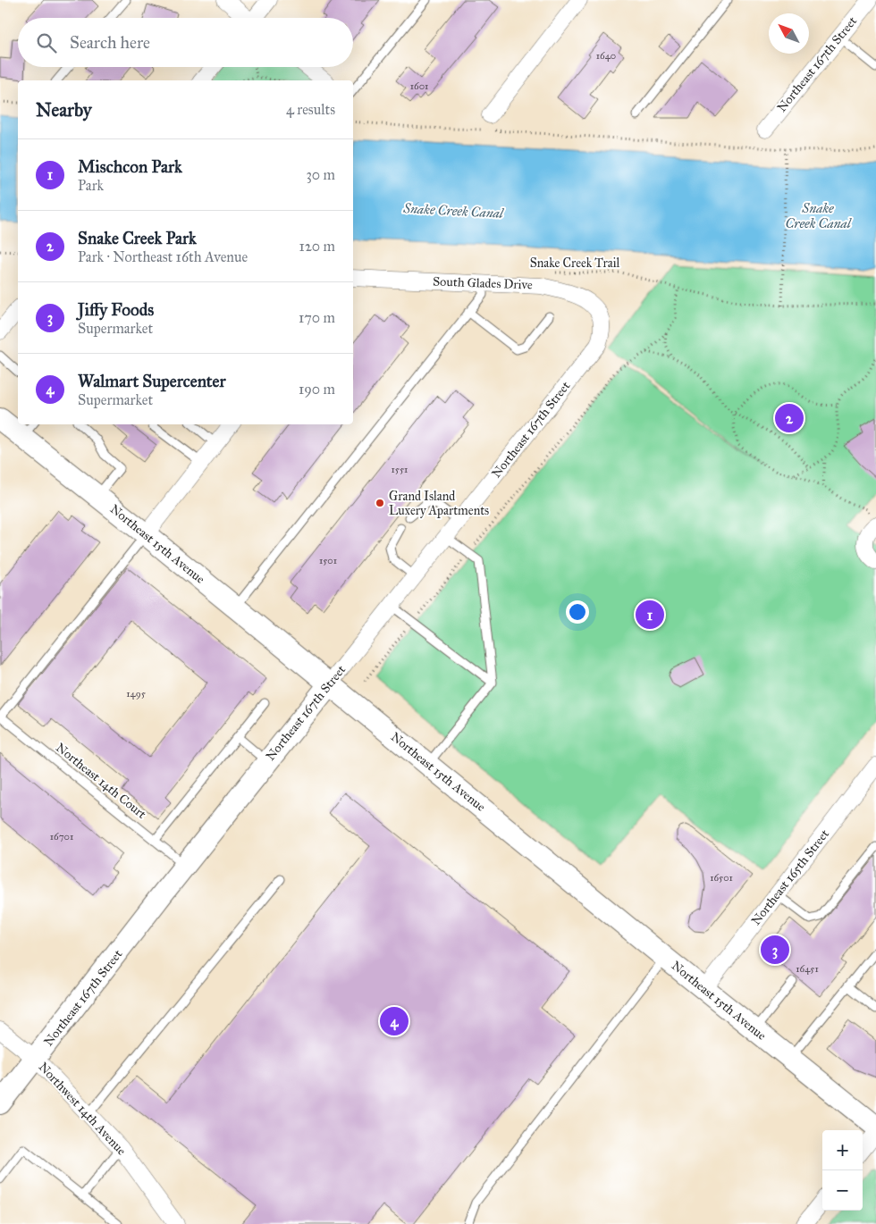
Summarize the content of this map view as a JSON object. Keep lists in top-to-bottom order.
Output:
{
  "streets": {
    "street": [
      "Northeast 167th Street",
      "South Glades Drive",
      "Northeast 15th Avenue",
      "Northeast 165th Street",
      "Northwest 14th Avenue"
    ],
    "lane": ["Northeast 14th Court"],
    "path": ["Snake Creek Trail"]
  },
  "crossings": [
    ["Northeast 167th Street", "South Glades Drive"],
    ["Northeast 167th Street", "Northeast 15th Avenue"],
    ["Northeast 167th Street", "Northeast 14th Court"],
    ["Northeast 167th Street", "Northwest 14th Avenue"],
    ["Northeast 15th Avenue", "Northeast 165th Street"]
  ],
  "water": ["Snake Creek Canal"],
  "places": ["Grand Island Luxery Apartments"],
  "house_numbers": [
    "1640",
    "1601",
    "1551",
    "1501",
    "1495",
    "16701",
    "16501",
    "16451"
  ],
  "north": "top left",
  "page": {
    "search": "Search here",
    "heading": ["Nearby", "4 results"],
    "list": [
      {
        "mark": "1",
        "name": "Mischcon Park",
        "note": "Park",
        "value": "30 m"
      },
      {
        "mark": "2",
        "name": "Snake Creek Park",
        "note": "Park · Northeast 16th Avenue",
        "value": "120 m"
      },
      {
        "mark": "3",
        "name": "Jiffy Foods",
        "note": "Supermarket",
        "value": "170 m"
      },
      {
        "mark": "4",
        "name": "Walmart Supercenter",
        "note": "Supermarket",
        "value": "190 m"
      }
    ],
    "pins": [
      "2",
      "1",
      "3",
      "4"
    ],
    "map_buttons": ["+", "−"]
  }
}
